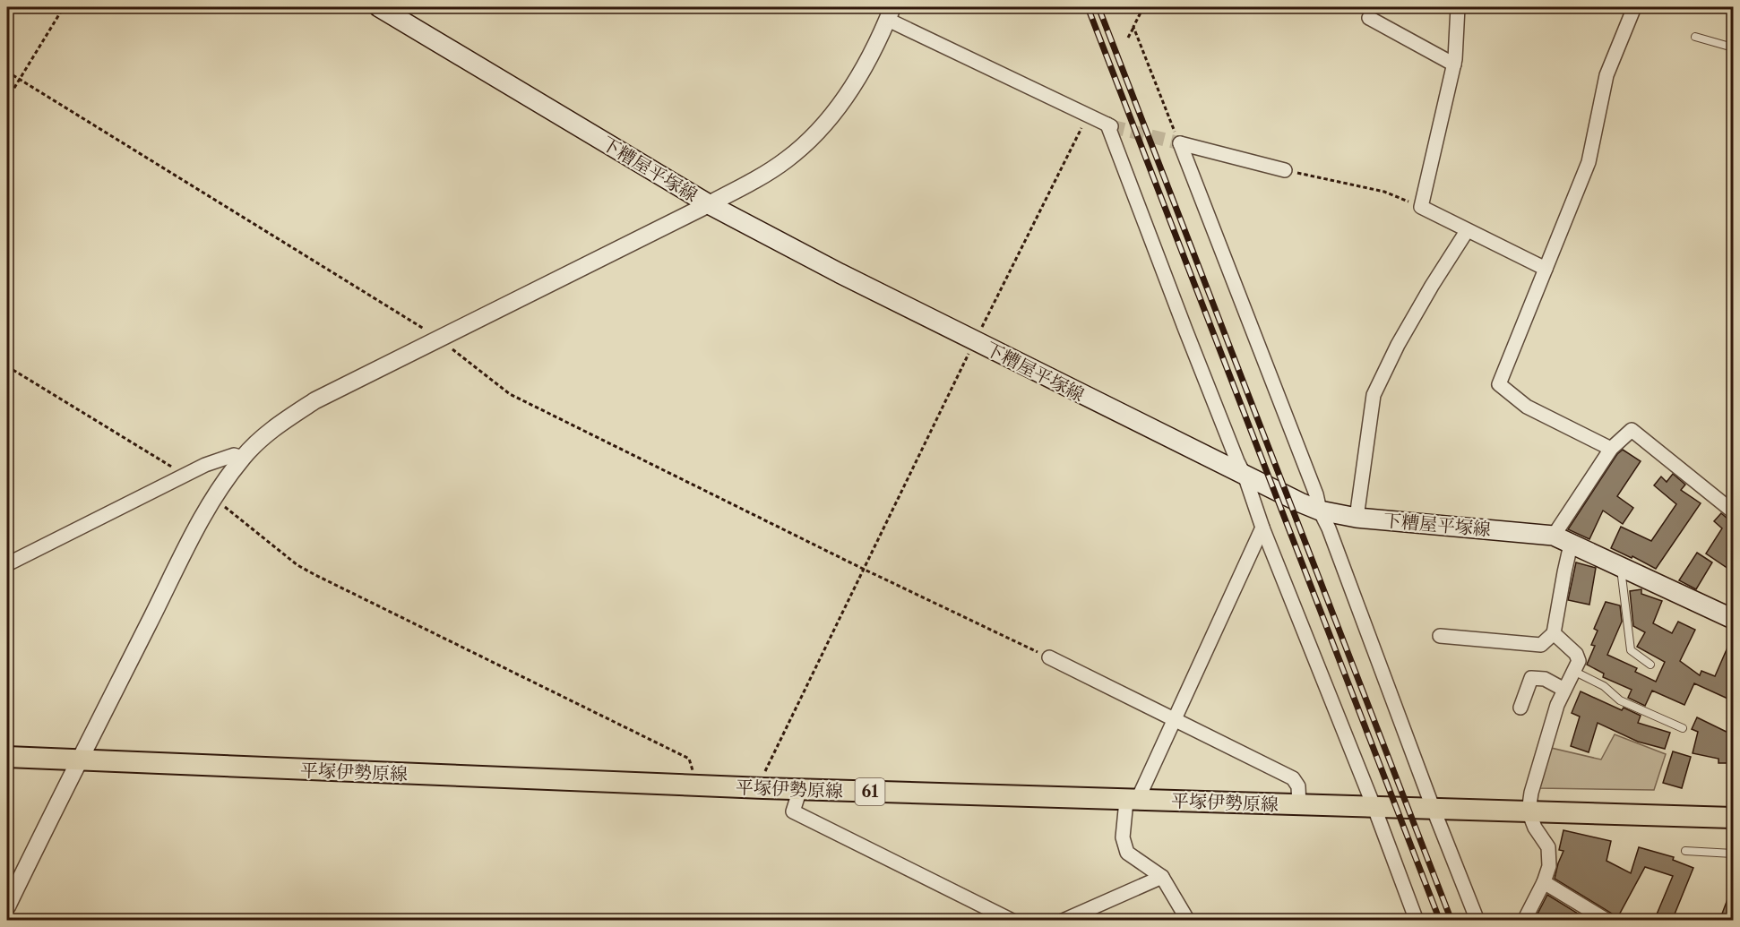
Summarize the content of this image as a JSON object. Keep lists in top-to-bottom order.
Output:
{
  "streets": {
    "main road": ["下糟屋平塚線", "平塚伊勢原線", "61"]
  }
}
